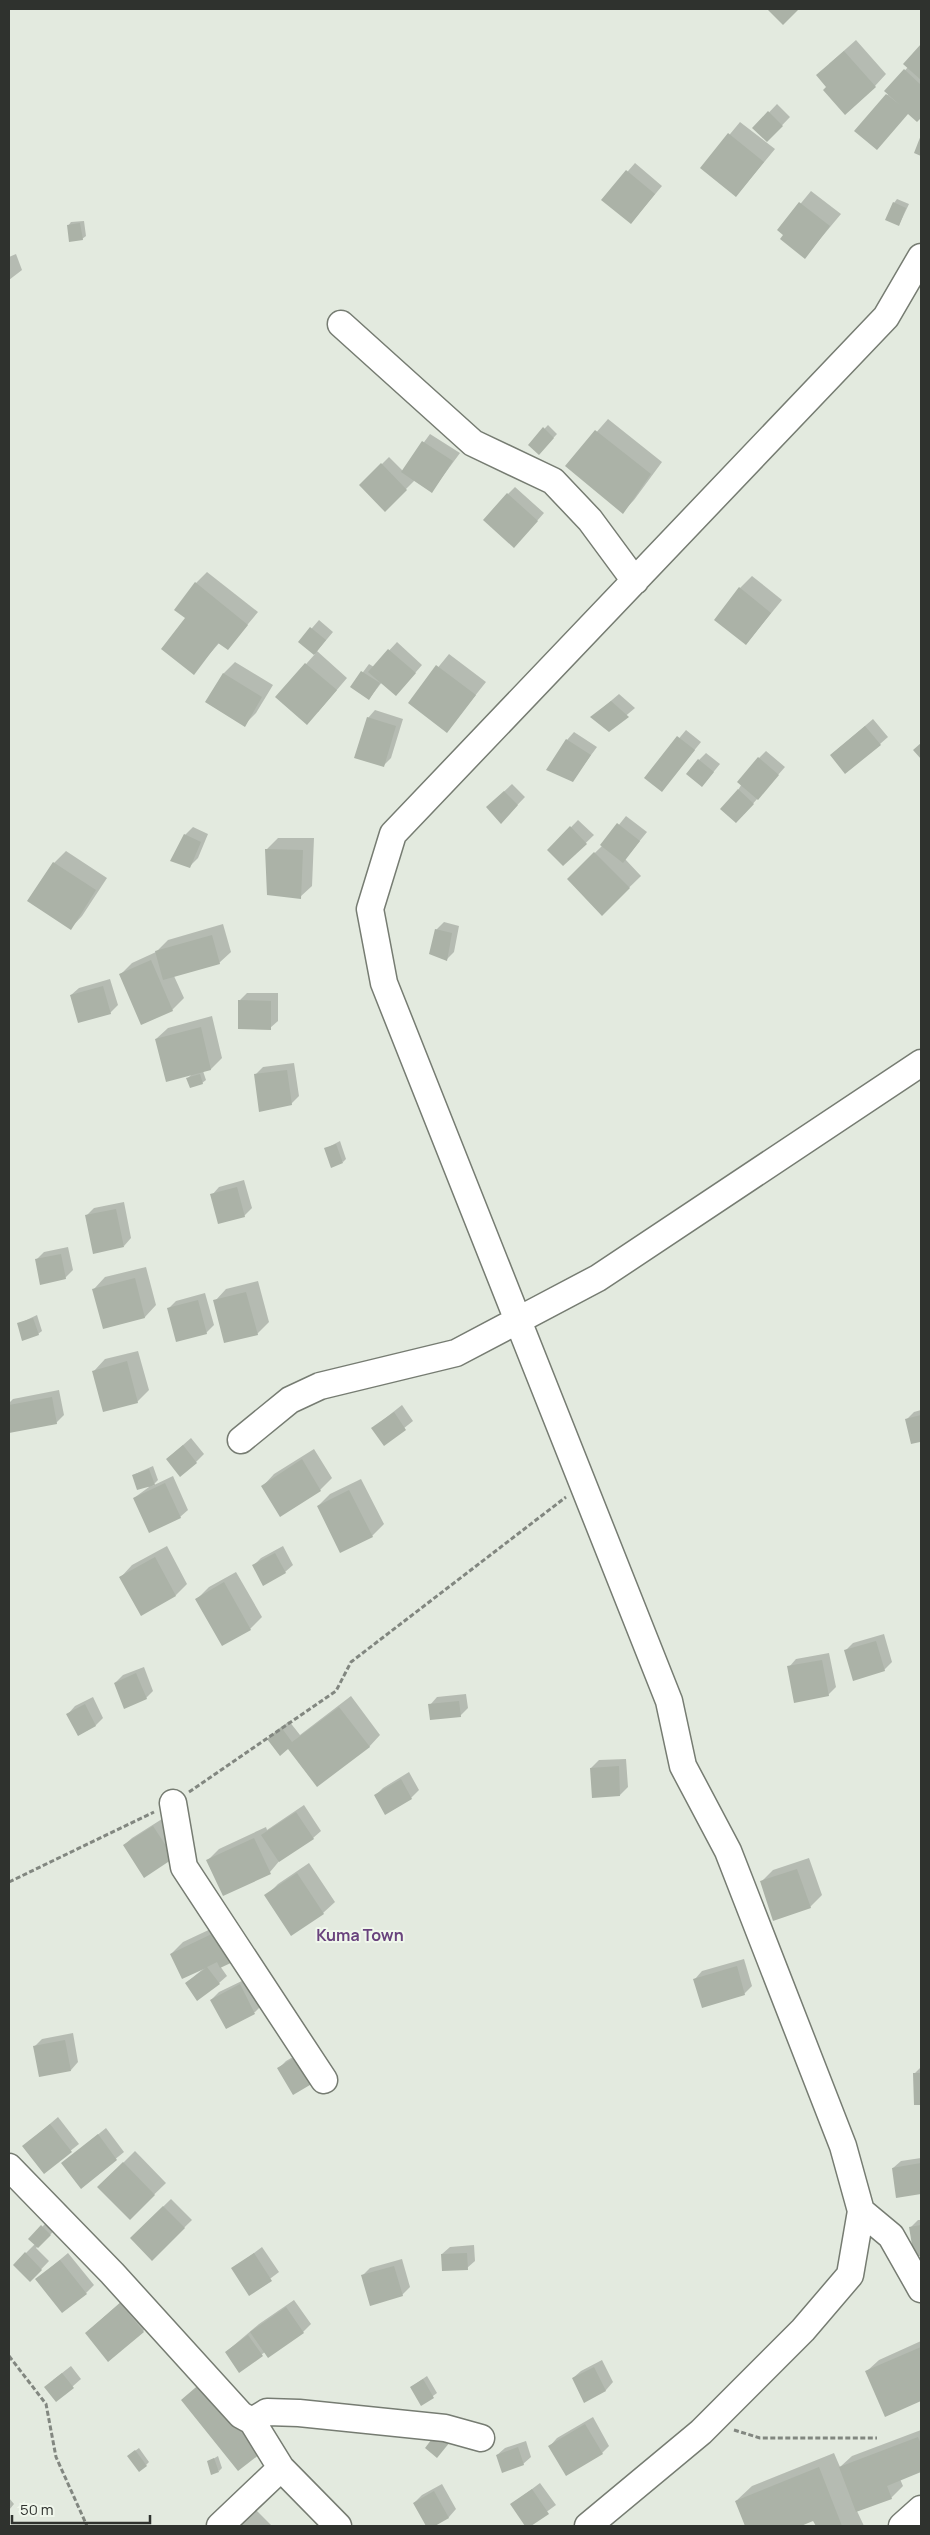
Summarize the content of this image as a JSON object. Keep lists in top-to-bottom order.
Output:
{
  "districts": ["Kuma Town"],
  "scale_bar": "50 m"
}
